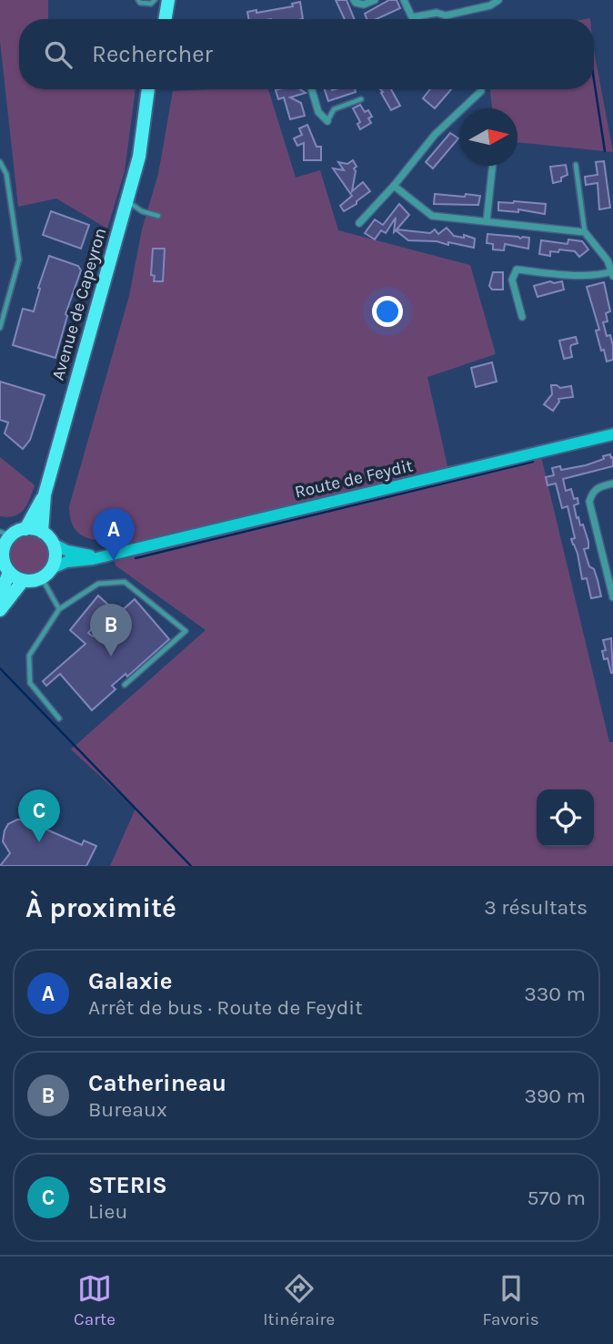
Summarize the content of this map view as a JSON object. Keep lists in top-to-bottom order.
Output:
{
  "streets": {
    "main road": ["Avenue de Capeyron"],
    "street": ["Route de Feydit"]
  },
  "crossings": [
    ["Avenue de Capeyron", "Route de Feydit"]
  ],
  "north": "right",
  "page": {
    "search": "Rechercher",
    "pins": ["A", "B", "C"],
    "heading": ["À proximité", "3 résultats"],
    "list": [
      {
        "mark": "A",
        "name": "Galaxie",
        "note": "Arrêt de bus · Route de Feydit",
        "value": "330 m"
      },
      {
        "mark": "B",
        "name": "Catherineau",
        "note": "Bureaux",
        "value": "390 m"
      },
      {
        "mark": "C",
        "name": "STERIS",
        "note": "Lieu",
        "value": "570 m"
      }
    ],
    "nav": ["Carte", "Itinéraire", "Favoris"]
  }
}
